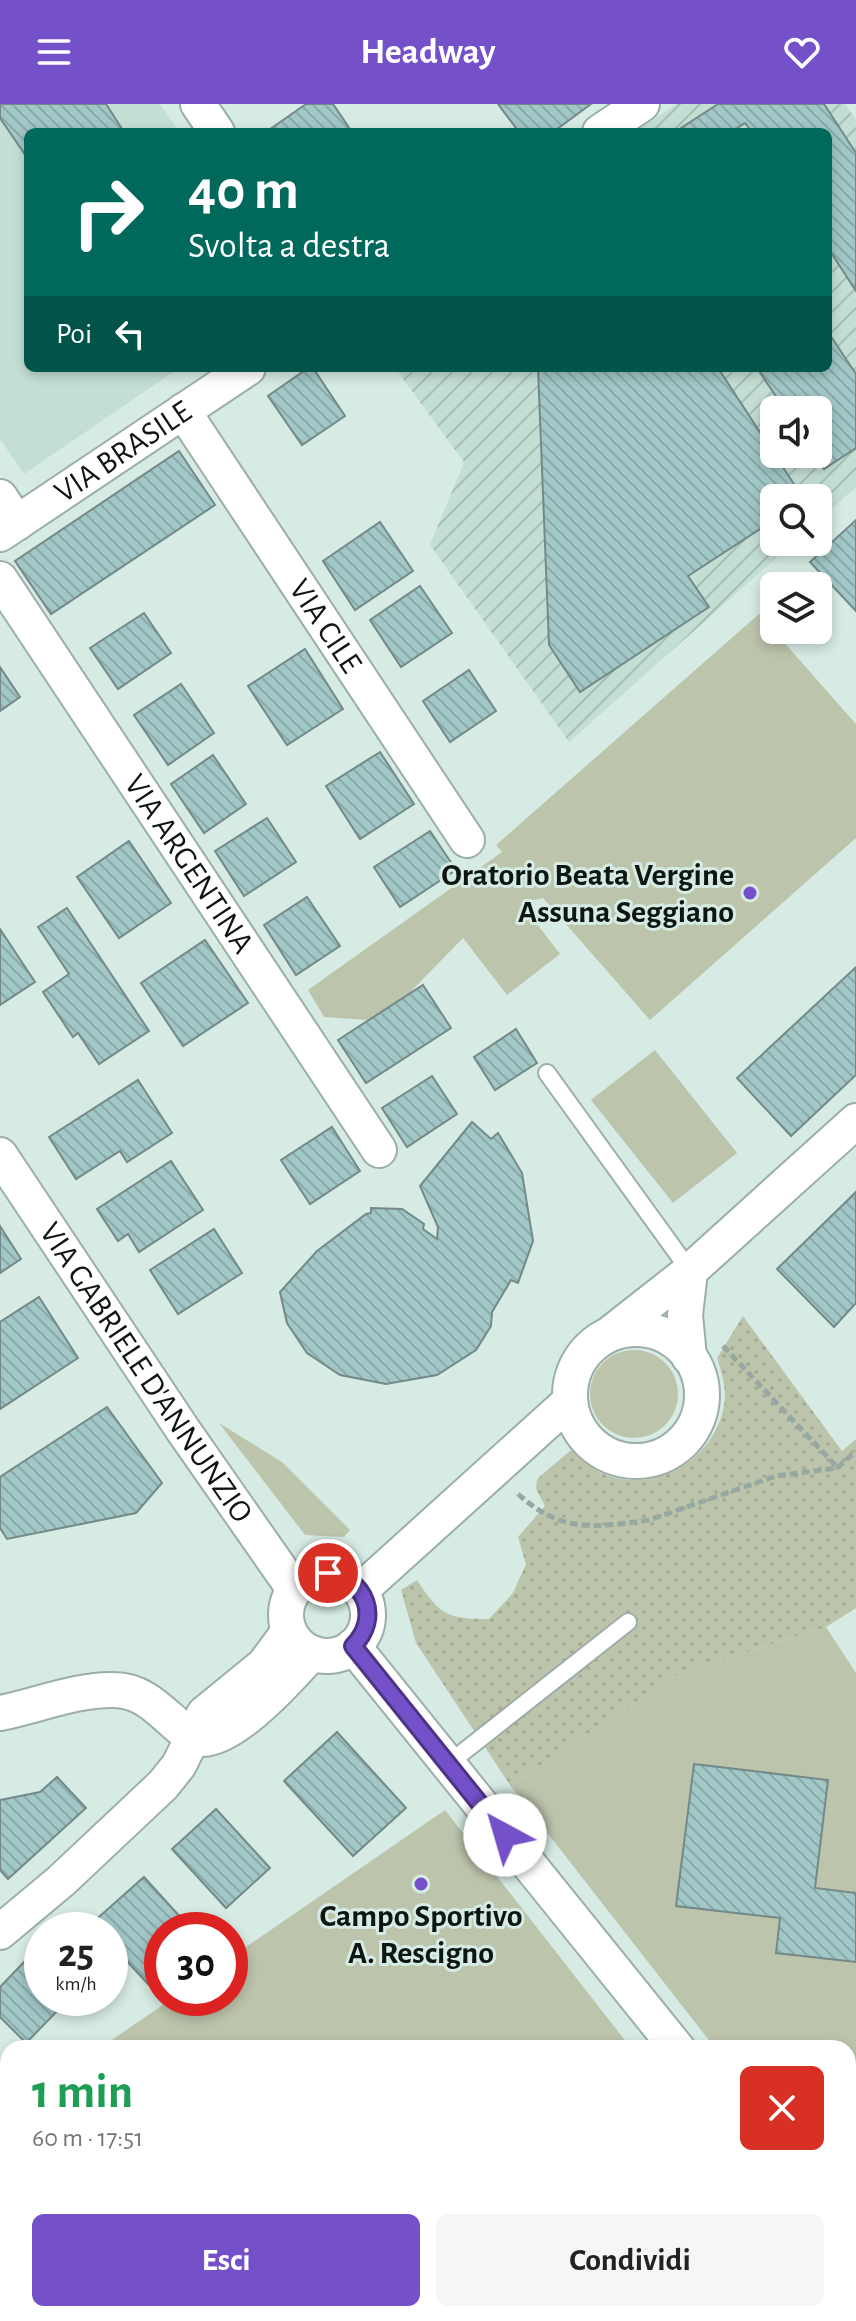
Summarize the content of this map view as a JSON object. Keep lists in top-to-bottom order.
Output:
{
  "streets": {
    "street": [
      "VIA BRASILE",
      "VIA CILE",
      "VIA ARGENTINA",
      "VIA GABRIELE D'ANNUNZIO"
    ]
  },
  "crossings": [
    ["VIA BRASILE", "VIA CILE"]
  ],
  "places": ["Oratorio Beata Vergine Assuna Seggiano", "Campo Sportivo A. Rescigno"],
  "page": {
    "header": "Headway",
    "turn": ["40 m", "Svolta a destra"],
    "then": "Poi",
    "speed": "25 km/h",
    "limit": "30",
    "heading": ["1 min", "60 m · 17:51"],
    "buttons": ["Esci", "Condividi"]
  }
}
